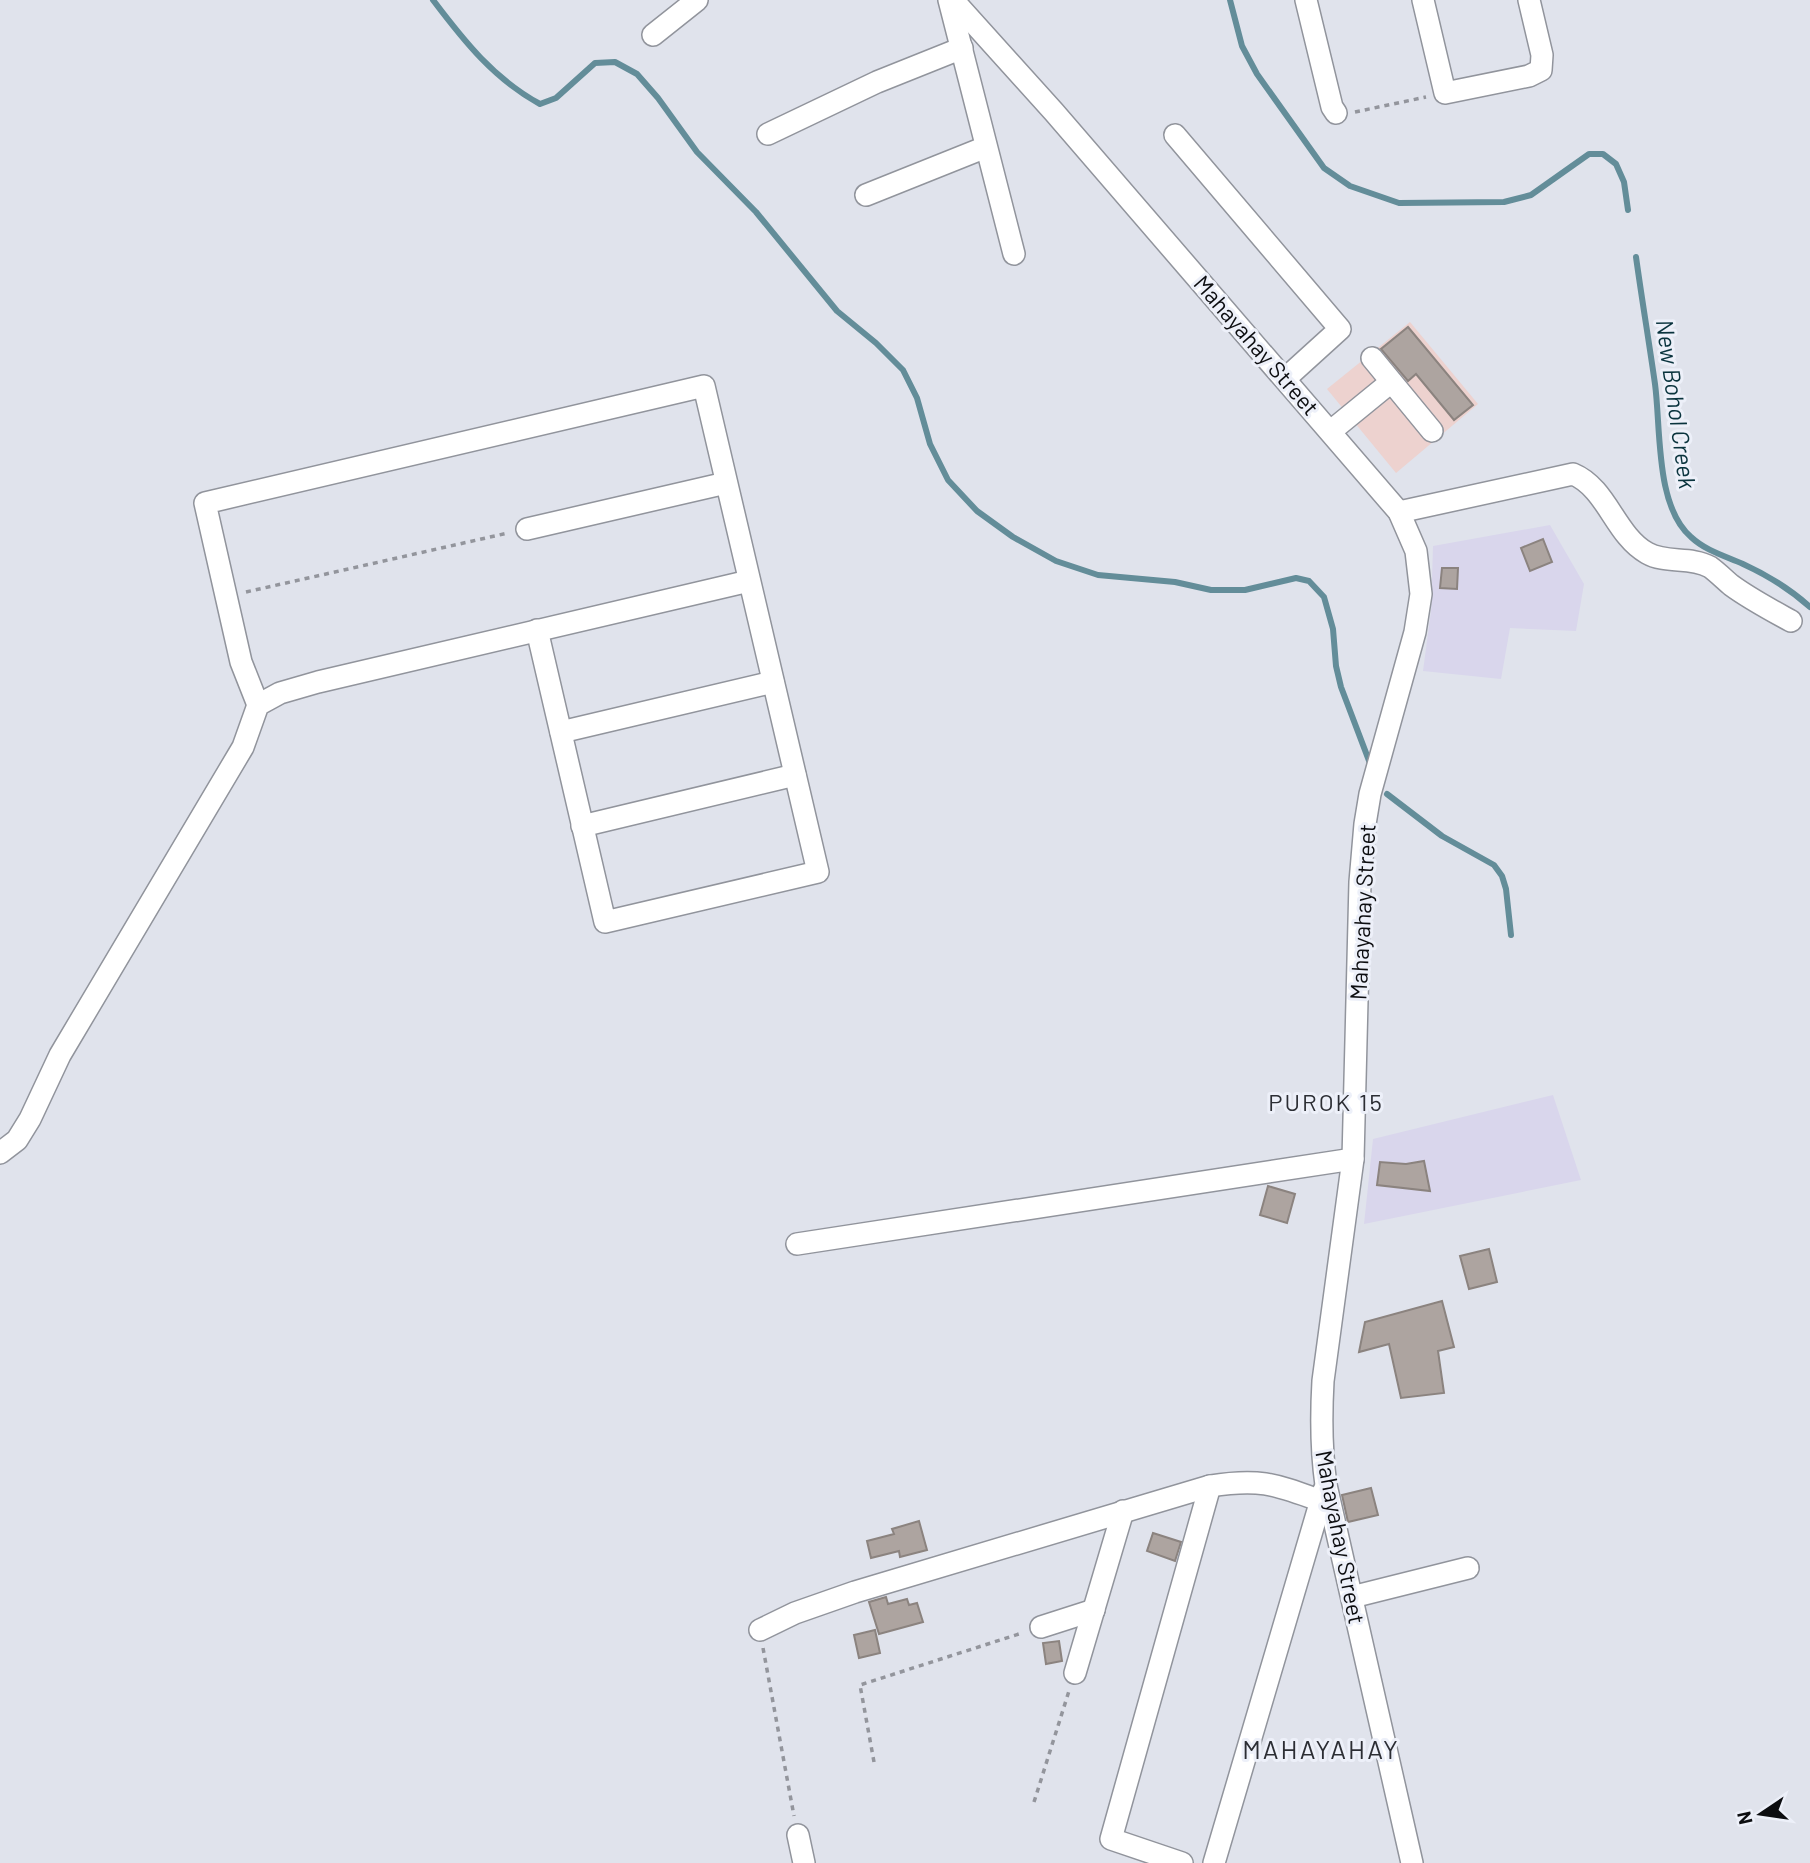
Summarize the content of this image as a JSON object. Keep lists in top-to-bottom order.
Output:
{
  "streets": {
    "street": ["Mahayahay Street"]
  },
  "districts": ["PUROK 15", "MAHAYAHAY"],
  "water": ["New Bohol Creek"],
  "north": "left"
}
